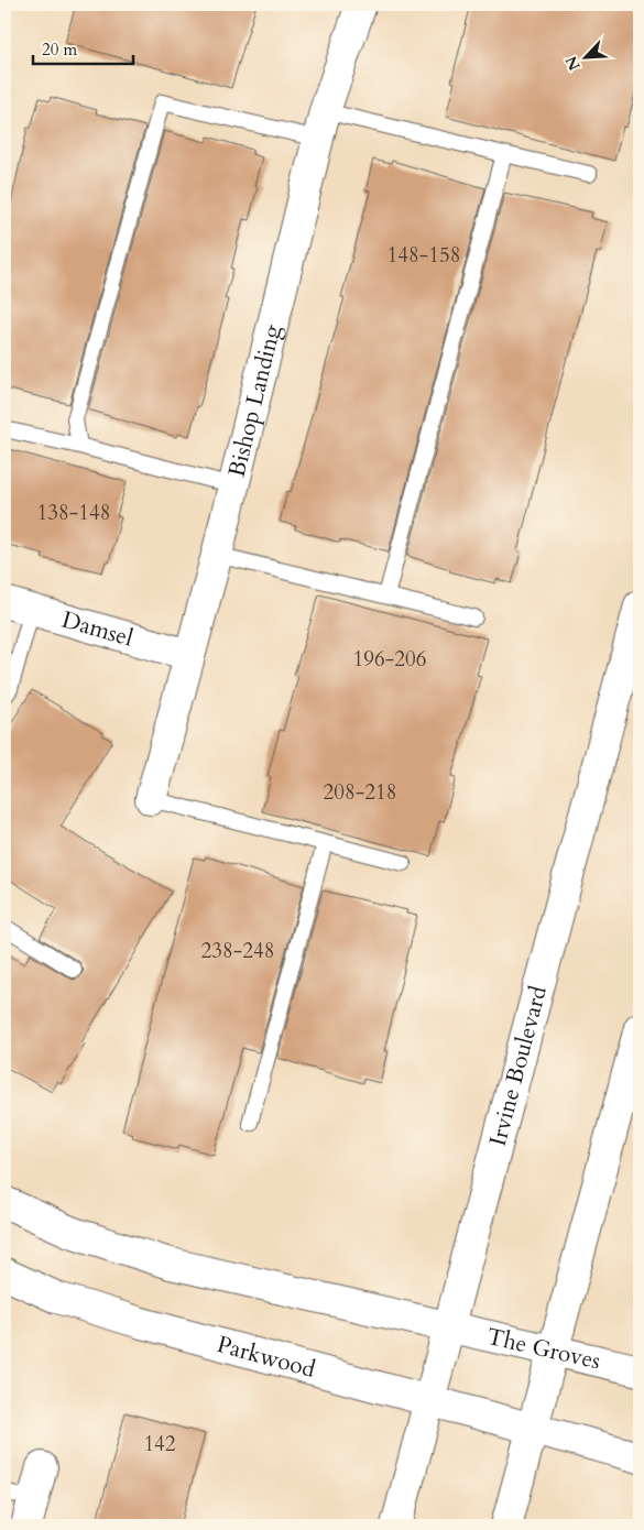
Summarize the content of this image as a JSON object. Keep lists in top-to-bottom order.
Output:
{
  "streets": {
    "street": [
      "Bishop Landing",
      "Damsel",
      "Irvine Boulevard",
      "The Groves",
      "Parkwood"
    ]
  },
  "crossings": [
    ["Bishop Landing", "Damsel"],
    ["Irvine Boulevard", "The Groves"],
    ["Irvine Boulevard", "Parkwood"]
  ],
  "house_numbers": [
    "148-158",
    "138-148",
    "196-206",
    "208-218",
    "238-248",
    "142"
  ],
  "scale_bar": "20 m",
  "north": "bottom left"
}
